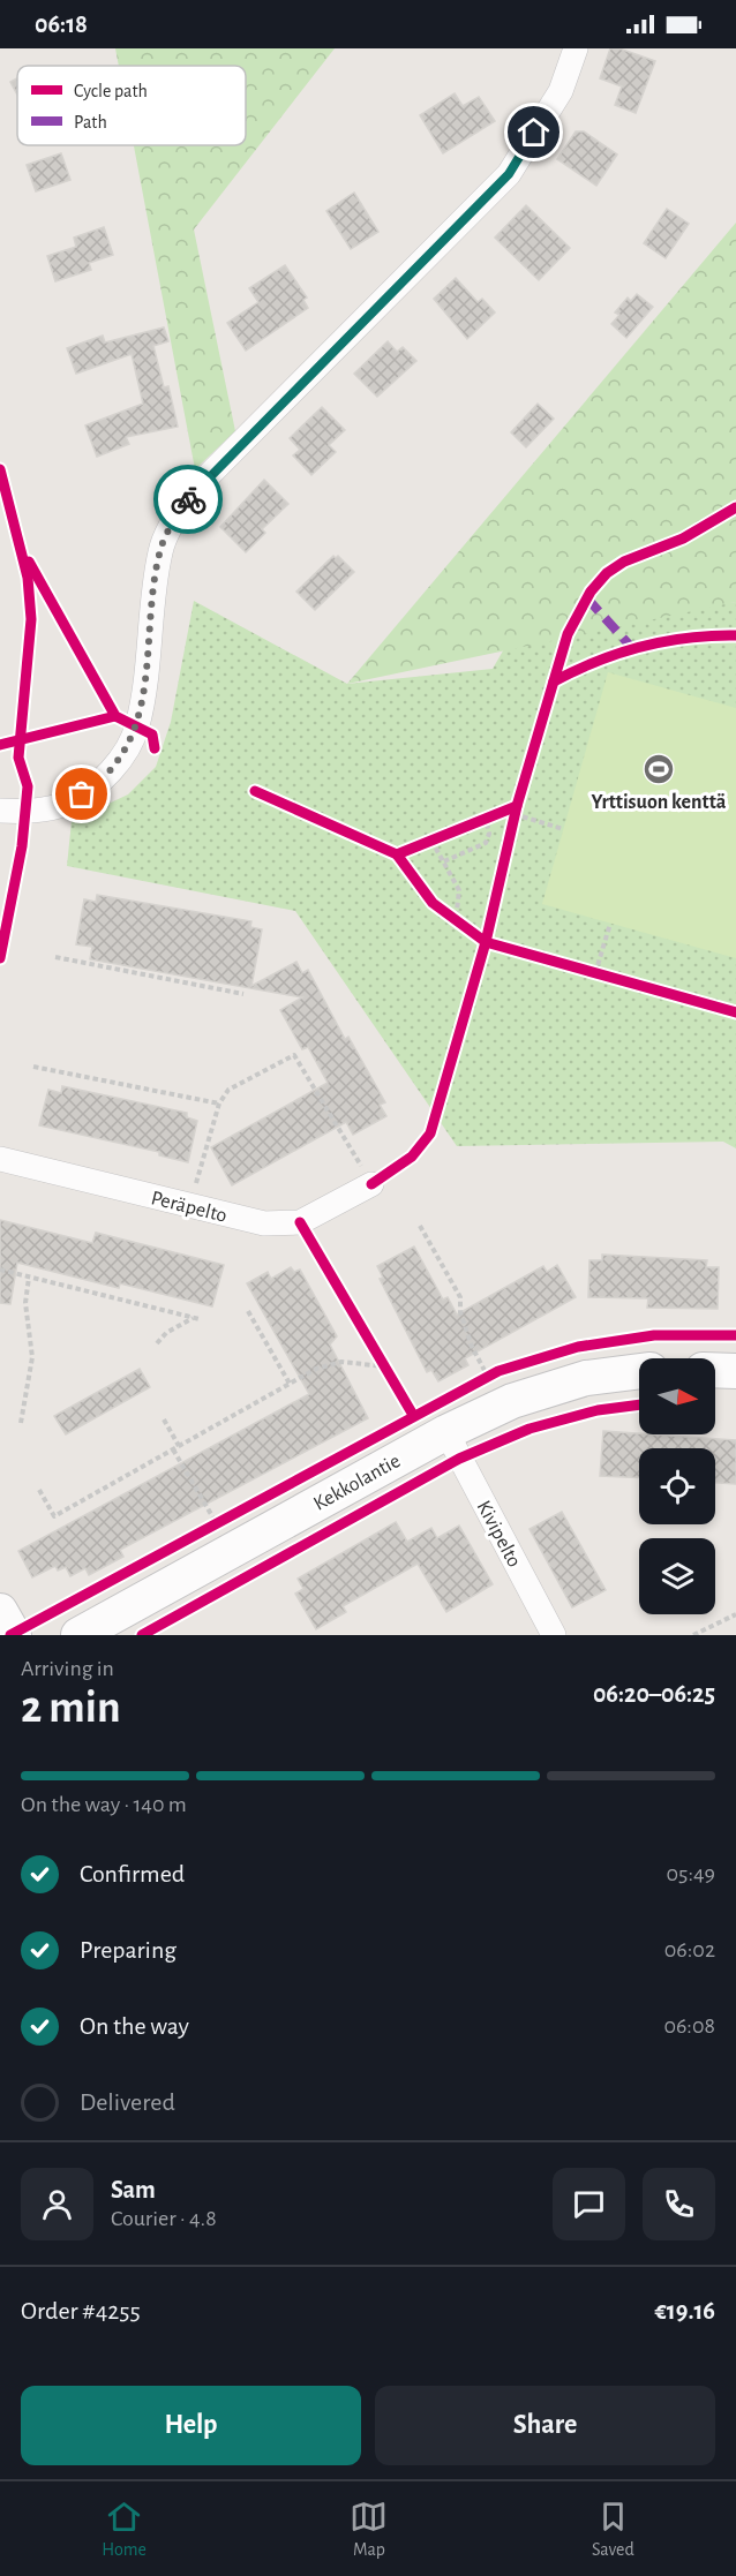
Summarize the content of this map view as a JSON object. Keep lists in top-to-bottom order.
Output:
{
  "streets": {
    "street": ["Peräpelto", "Kekkolantie", "Kivipelto"]
  },
  "crossings": [
    ["Kekkolantie", "Kivipelto"]
  ],
  "places": {
    "sports": ["Yrttisuon kenttä"]
  },
  "legend": ["Cycle path", "Path"],
  "north": "right",
  "page": {
    "status": "06:18",
    "heading": ["2 min", "Arriving in", "06:20–06:25"],
    "panel": [
      "Sam",
      "Courier · 4.8",
      "Order #4255",
      "€19.16"
    ],
    "bar": "On the way · 140 m",
    "list": [
      ["Confirmed", "05:49"],
      ["Preparing", "06:02"],
      ["On the way", "06:08"],
      "Delivered"
    ],
    "buttons": ["Help", "Share"],
    "tabs": ["Home", "Map", "Saved"]
  }
}
